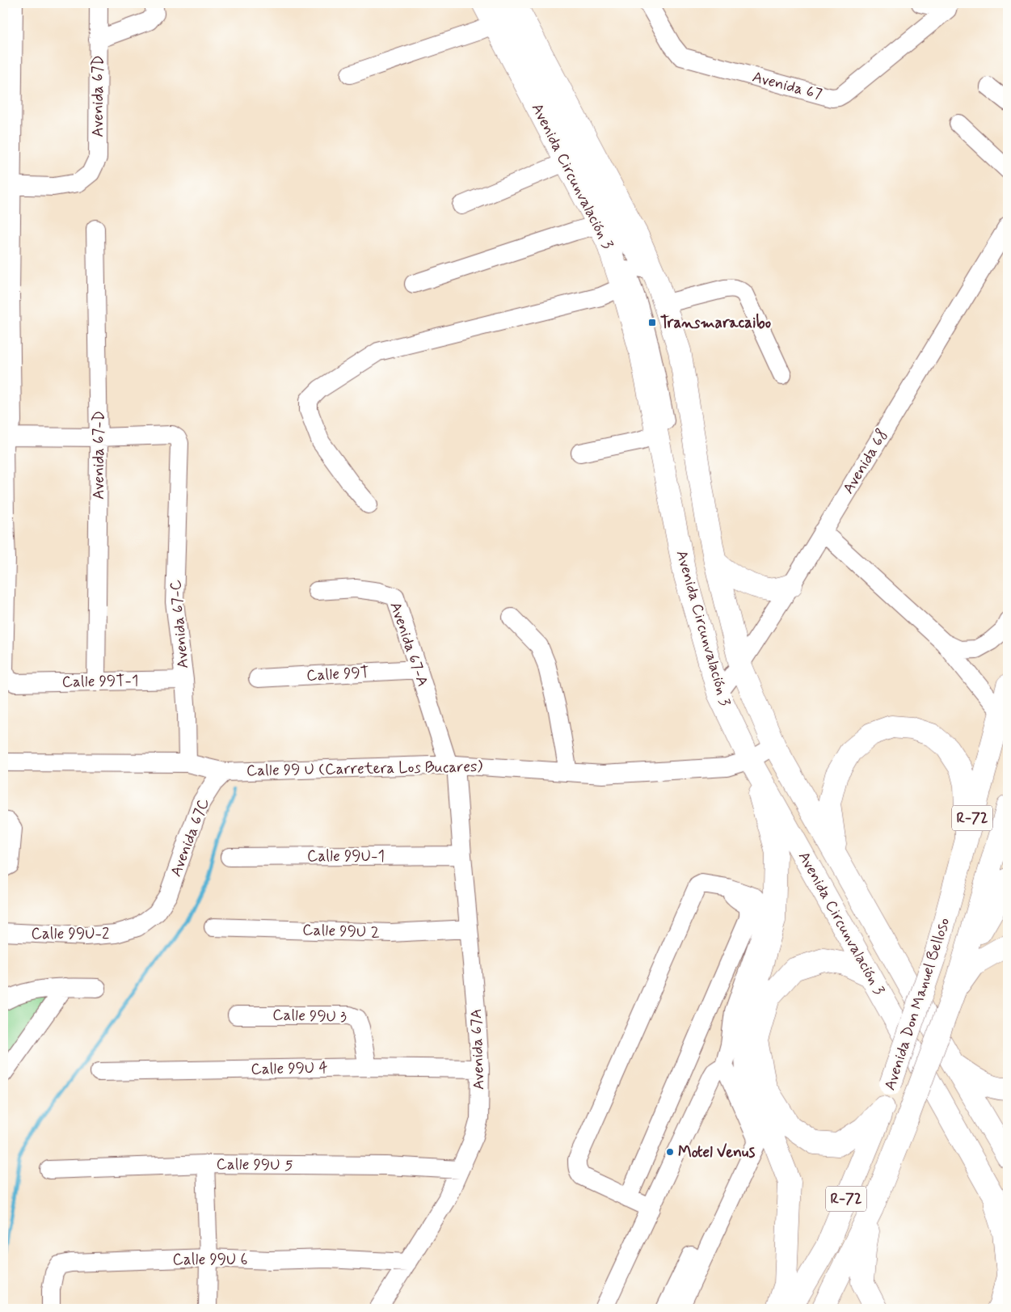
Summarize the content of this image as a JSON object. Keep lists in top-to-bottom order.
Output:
{
  "streets": {
    "main road": ["Avenida Circunvalación 3", "R-72", "Avenida Don Manuel Belloso"],
    "street": [
      "Avenida 67",
      "Avenida 67D",
      "Avenida 67-D",
      "Avenida 68",
      "Avenida 67-C",
      "Avenida 67-A",
      "Calle 99T",
      "Calle 99T-1",
      "Calle 99 U (Carretera Los Bucares)",
      "Avenida 67C",
      "Calle 99U-1",
      "Calle 99U 2",
      "Calle 99U-2",
      "Calle 99U 3",
      "Avenida 67A",
      "Calle 99U 4",
      "Calle 99U 5",
      "Calle 99U 6"
    ]
  },
  "crossings": [
    ["Avenida Circunvalación 3", "Avenida 68"],
    ["Avenida Circunvalación 3", "Calle 99 U (Carretera Los Bucares)"],
    ["Avenida 67-D", "Avenida 67-C"],
    ["Avenida 67-D", "Calle 99T-1"],
    ["Avenida 67-C", "Calle 99T-1"],
    ["Avenida 67-C", "Calle 99 U (Carretera Los Bucares)"],
    ["Avenida 67-A", "Calle 99T"],
    ["Avenida 67-A", "Calle 99 U (Carretera Los Bucares)"],
    ["Avenida 67-A", "Avenida 67A"],
    ["Calle 99 U (Carretera Los Bucares)", "Avenida 67C"],
    ["Calle 99 U (Carretera Los Bucares)", "Avenida 67A"],
    ["R-72", "Avenida Don Manuel Belloso"],
    ["Avenida 67C", "Calle 99U-2"],
    ["Calle 99U-1", "Avenida 67A"],
    ["Calle 99U 2", "Avenida 67A"],
    ["Calle 99U 3", "Calle 99U 4"],
    ["Avenida 67A", "Calle 99U 4"],
    ["Avenida 67A", "Calle 99U 5"],
    ["Avenida 67A", "Calle 99U 6"]
  ],
  "places": {
    "transit": ["Transmaracaibo"],
    "other": ["Motel Venus"]
  }
}
